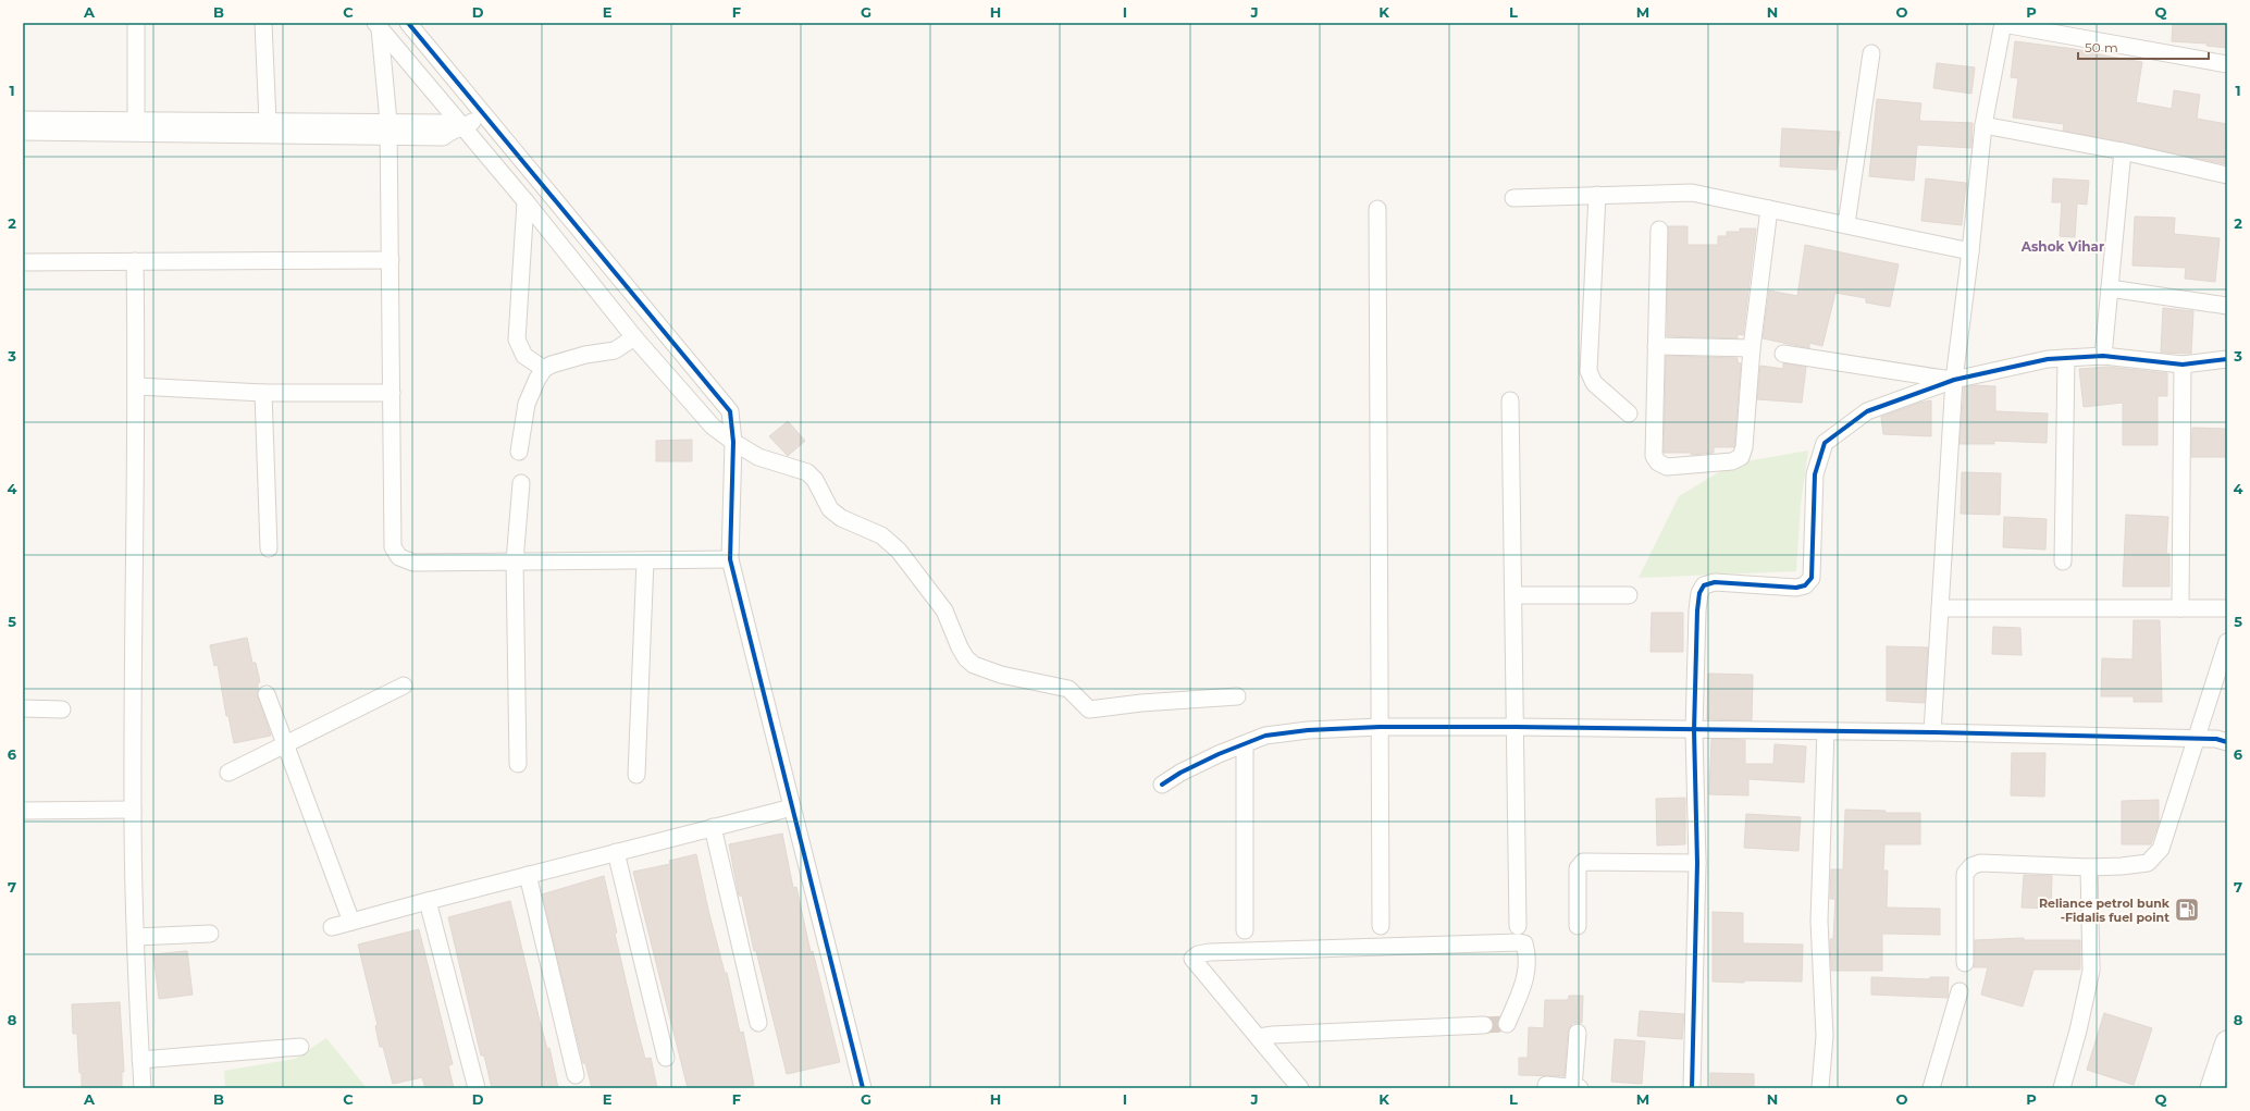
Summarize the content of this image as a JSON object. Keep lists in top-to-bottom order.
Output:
{
  "districts": ["Ashok Vihar"],
  "places": {
    "fuel station": ["Reliance petrol bunk -Fidalis fuel point"]
  },
  "scale_bar": "50 m",
  "grid": {
    "columns": [
      "A",
      "B",
      "C",
      "D",
      "E",
      "F",
      "G",
      "H",
      "I",
      "J",
      "K",
      "L",
      "M",
      "N",
      "O",
      "P",
      "Q"
    ],
    "rows": [
      "1",
      "2",
      "3",
      "4",
      "5",
      "6",
      "7",
      "8"
    ]
  }
}
